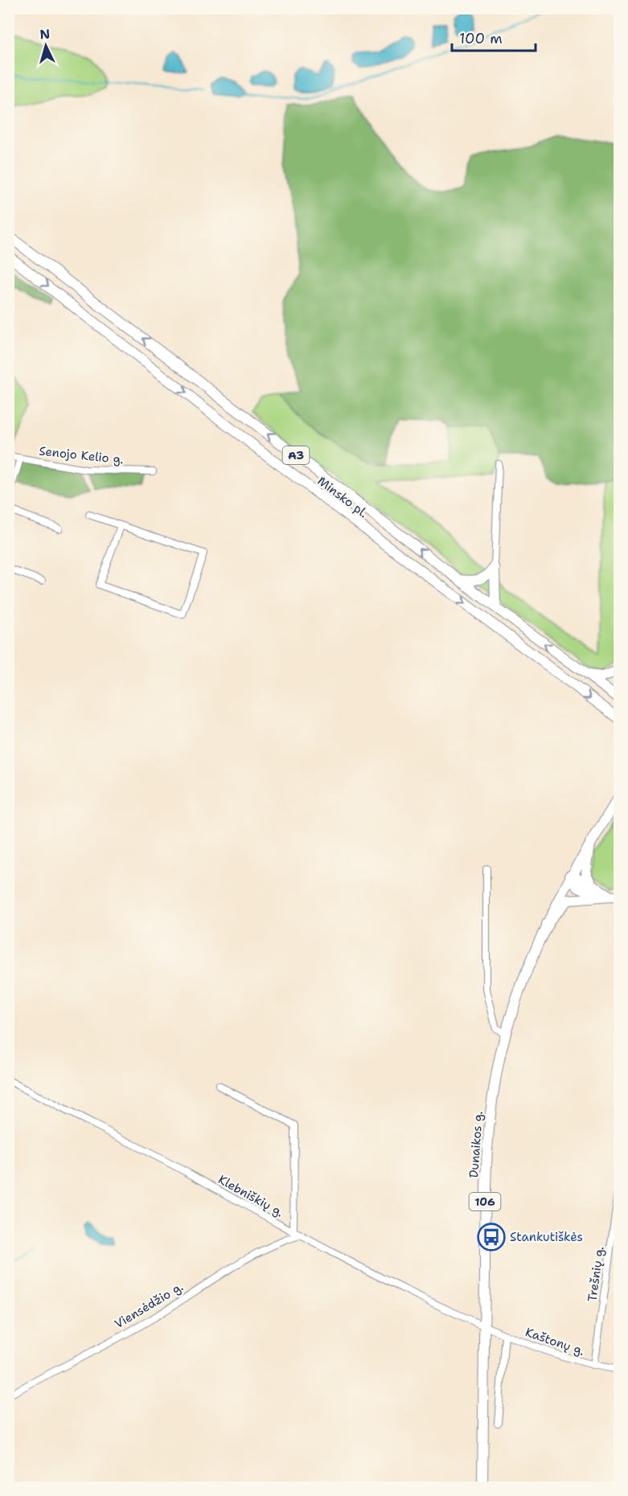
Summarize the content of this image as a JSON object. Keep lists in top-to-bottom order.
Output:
{
  "streets": {
    "main road": [
      "A3",
      "Minsko pl.",
      "Dunaikos g.",
      "106"
    ],
    "street": [
      "Senojo Kelio g.",
      "Klebniškių g.",
      "Trešnių g.",
      "Viensėdžio g.",
      "Kaštonų g."
    ]
  },
  "crossings": [
    ["Dunaikos g.", "Klebniškių g."],
    ["Dunaikos g.", "106"],
    ["Dunaikos g.", "Kaštonų g."],
    ["Klebniškių g.", "Viensėdžio g."],
    ["Klebniškių g.", "Kaštonų g."],
    ["Trešnių g.", "Kaštonų g."]
  ],
  "places": {
    "bus stop": ["Stankutiškės"]
  },
  "scale_bar": "100 m",
  "north": "top"
}
